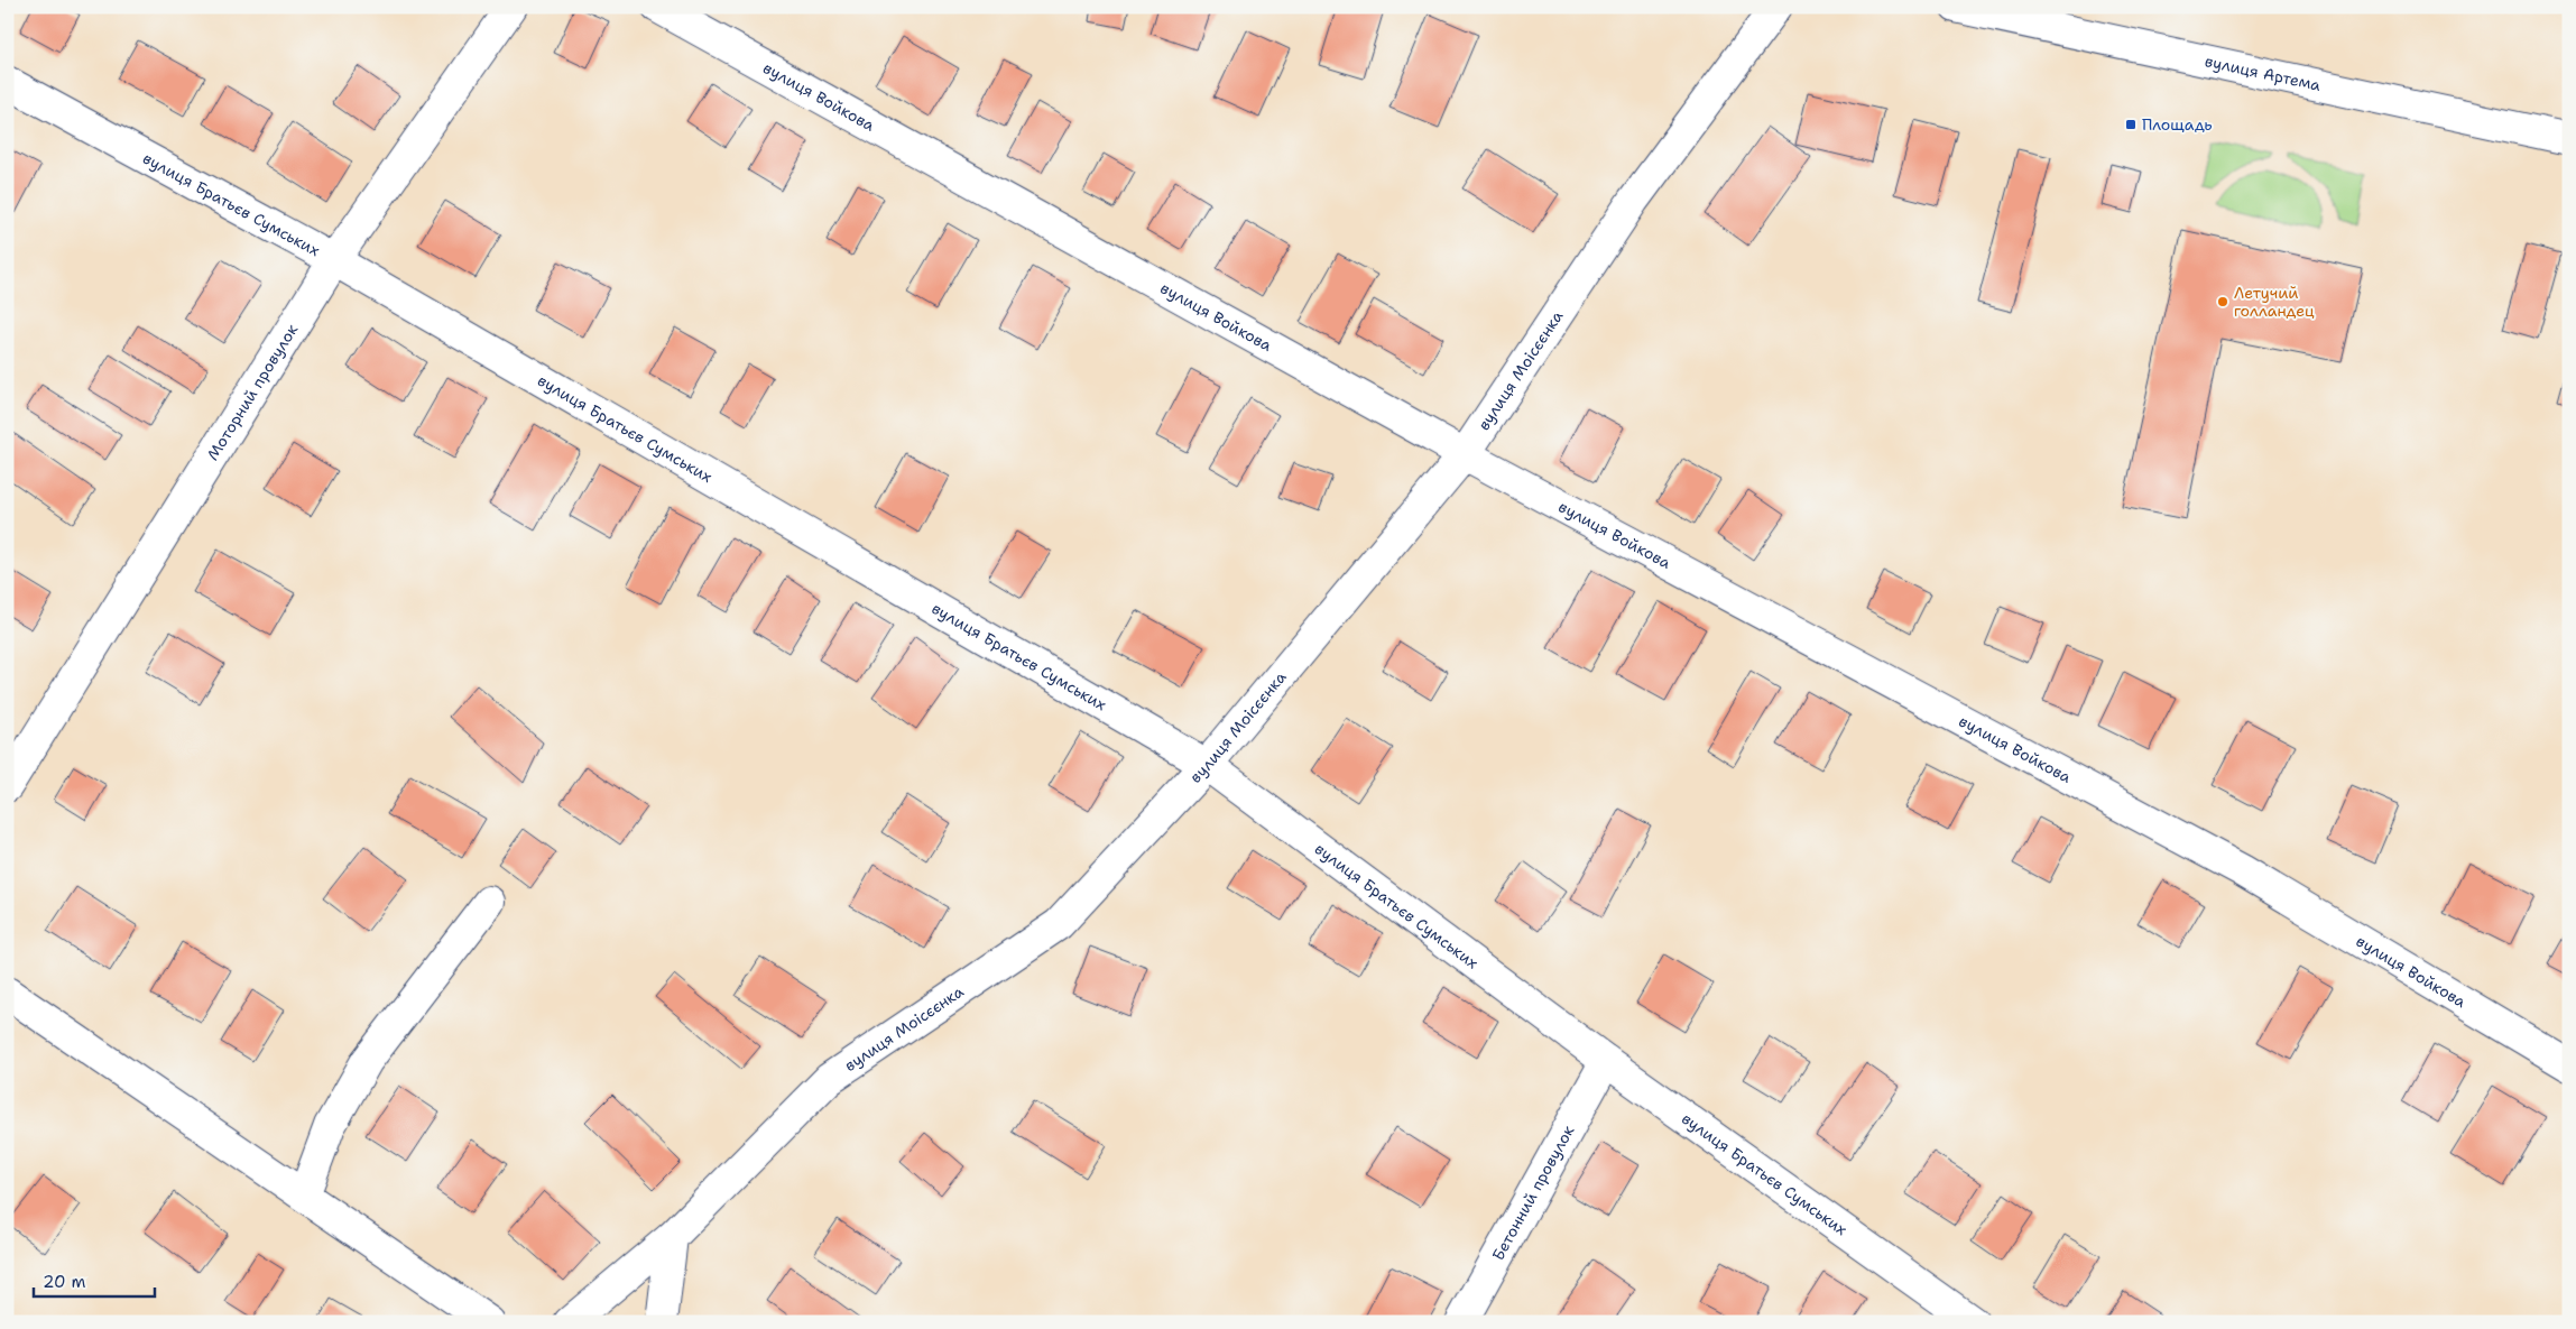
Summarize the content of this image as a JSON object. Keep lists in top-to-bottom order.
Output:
{
  "streets": {
    "street": [
      "вулиця Артема",
      "вулиця Войкова",
      "вулиця Братьєв Сумських",
      "вулиця Моісєєнка",
      "Моторний провулок",
      "Бетонний провулок"
    ]
  },
  "crossings": [
    ["вулиця Войкова", "вулиця Моісєєнка"],
    ["вулиця Братьєв Сумських", "вулиця Моісєєнка"],
    ["вулиця Братьєв Сумських", "Моторний провулок"],
    ["вулиця Братьєв Сумських", "Бетонний провулок"]
  ],
  "places": {
    "transit": ["Площадь"],
    "other": ["Летучий голландец"]
  },
  "scale_bar": "20 m"
}
